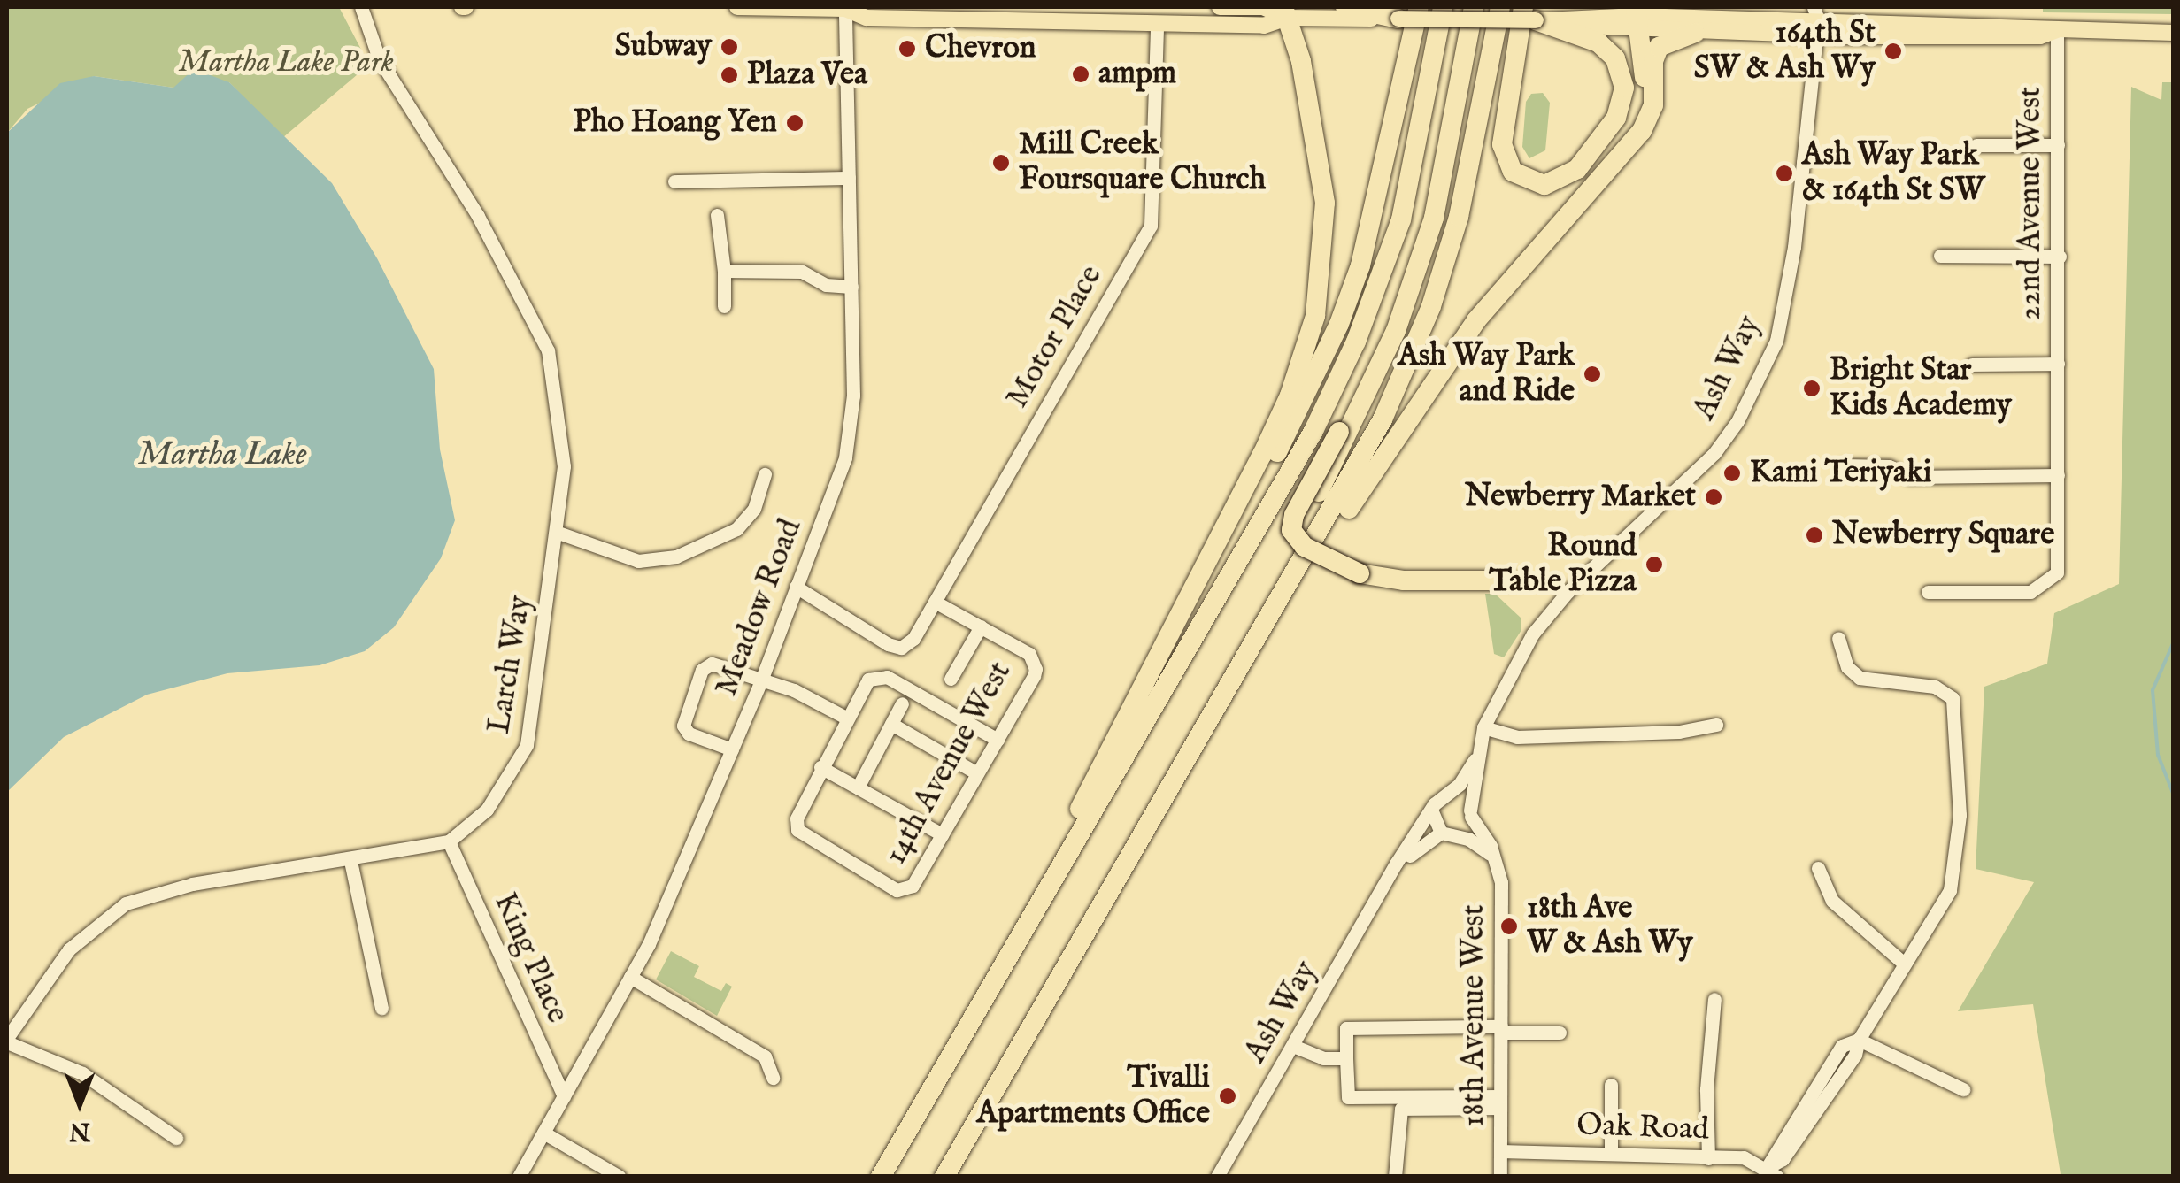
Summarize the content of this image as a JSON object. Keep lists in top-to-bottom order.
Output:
{
  "streets": {
    "street": [
      "22nd Avenue West",
      "Motor Place",
      "Ash Way",
      "Meadow Road",
      "Larch Way",
      "14th Avenue West",
      "King Place",
      "18th Avenue West",
      "Oak Road"
    ]
  },
  "crossings": [
    ["Motor Place", "Meadow Road"],
    ["Ash Way", "18th Avenue West"],
    ["Meadow Road", "King Place"],
    ["Larch Way", "King Place"],
    ["18th Avenue West", "Oak Road"]
  ],
  "water": ["Martha Lake"],
  "parks": ["Martha Lake Park"],
  "places": [
    "Subway",
    "Chevron",
    "164th St SW & Ash Wy",
    "ampm",
    "Plaza Vea",
    "Pho Hoang Yen",
    "Mill Creek Foursquare Church",
    "Ash Way Park & 164th St SW",
    "Ash Way Park and Ride",
    "Bright Star Kids Academy",
    "Kami Teriyaki",
    "Newberry Market",
    "Newberry Square",
    "Round Table Pizza",
    "18th Ave W & Ash Wy",
    "Tivalli Apartments Office"
  ],
  "north": "bottom"
}
